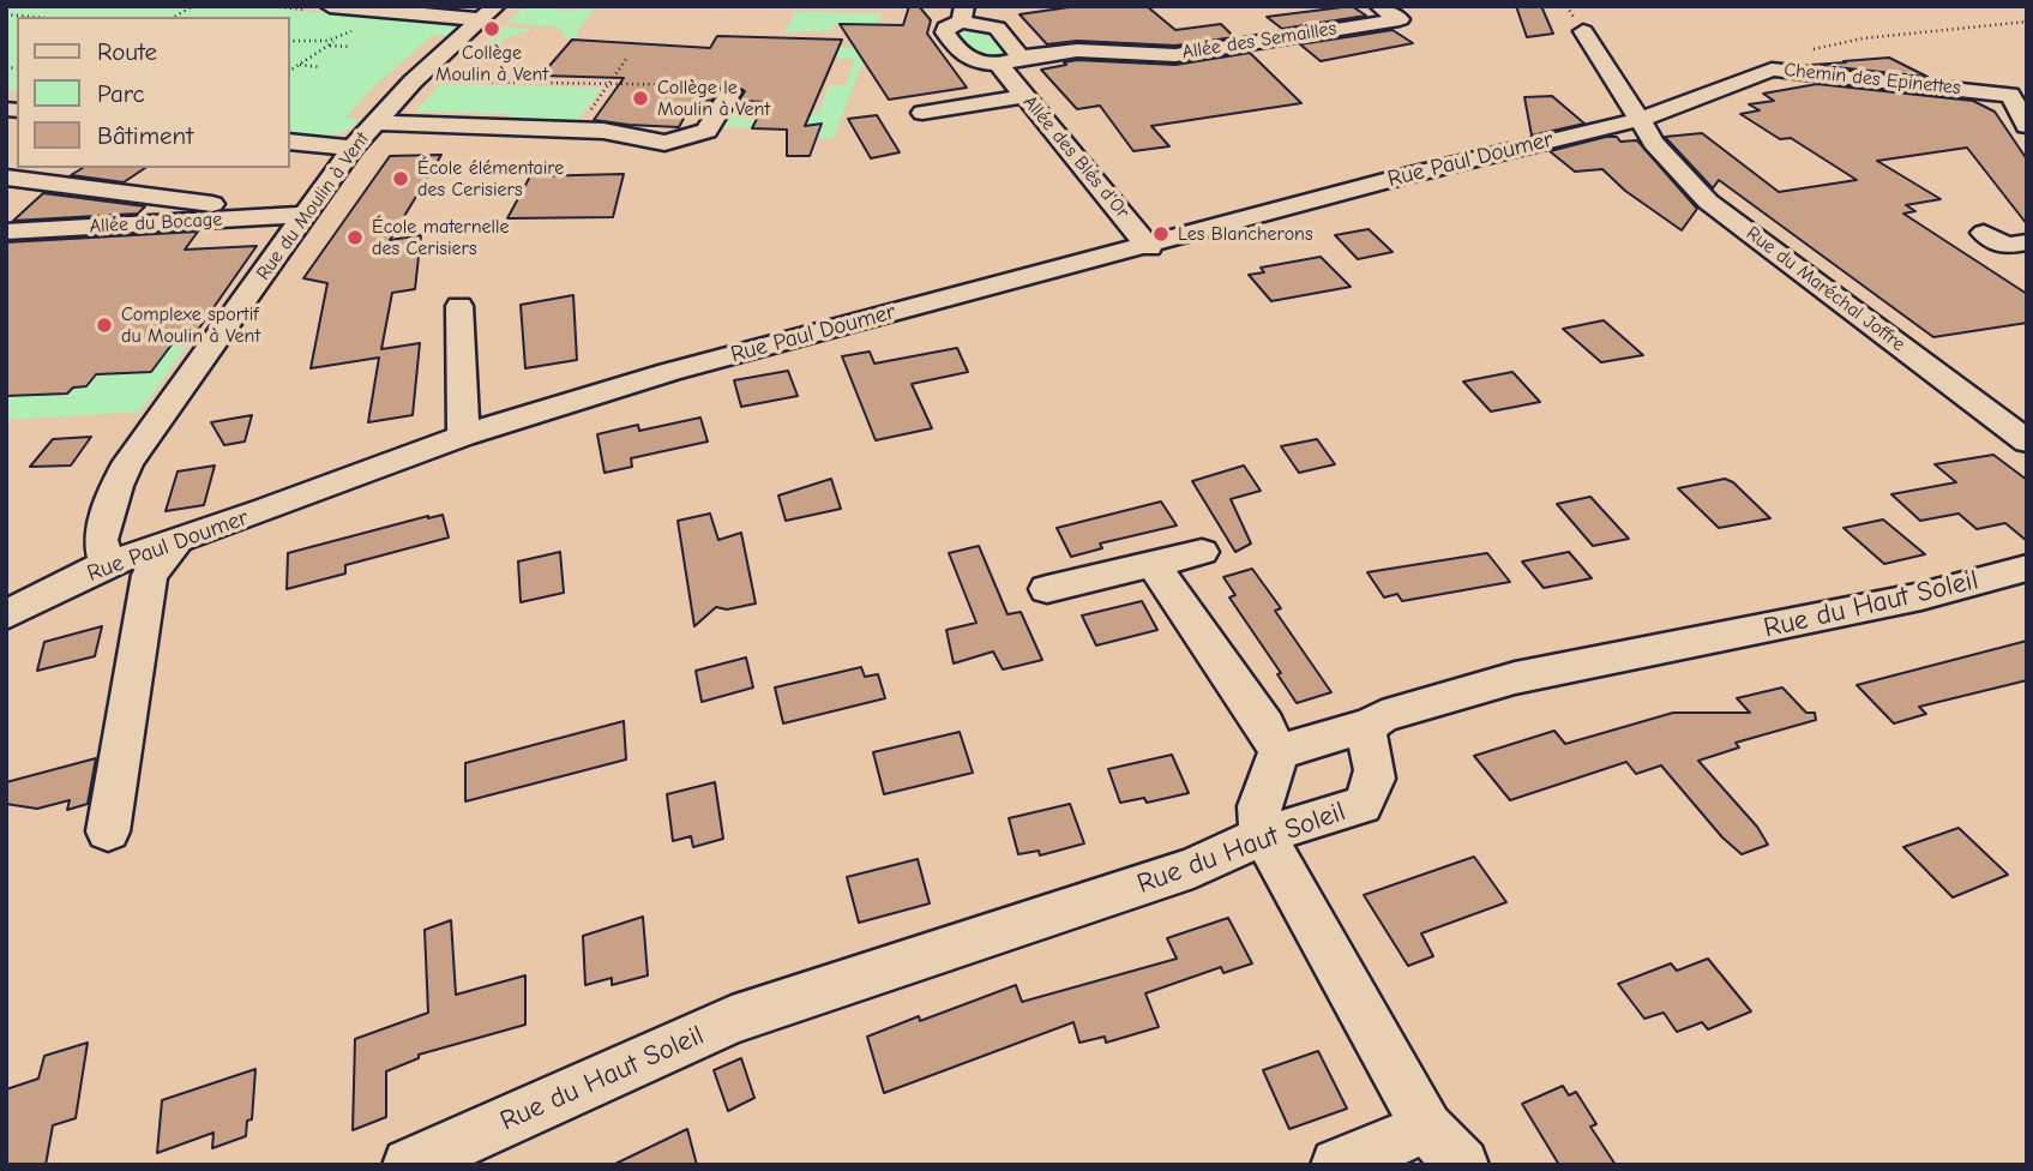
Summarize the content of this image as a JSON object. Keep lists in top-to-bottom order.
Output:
{
  "streets": {
    "street": [
      "Allée des Semailles",
      "Chemin des Epinettes",
      "Allée des Blés d'Or",
      "Rue Paul Doumer",
      "Rue du Moulin à Vent",
      "Allée du Bocage",
      "Rue du Maréchal Joffre",
      "Rue du Haut Soleil"
    ]
  },
  "crossings": [
    ["Allée des Semailles", "Allée des Blés d'Or"],
    ["Chemin des Epinettes", "Rue Paul Doumer"],
    ["Chemin des Epinettes", "Rue du Maréchal Joffre"],
    ["Allée des Blés d'Or", "Rue Paul Doumer"],
    ["Rue Paul Doumer", "Rue du Moulin à Vent"],
    ["Rue Paul Doumer", "Rue du Maréchal Joffre"],
    ["Rue du Moulin à Vent", "Allée du Bocage"]
  ],
  "places": [
    "Collège Moulin à Vent",
    "Collège le Moulin à Vent",
    "École élémentaire des Cerisiers",
    "Les Blancherons",
    "École maternelle des Cerisiers",
    "Complexe sportif du Moulin à Vent"
  ],
  "legend": ["Route", "Parc", "Bâtiment"]
}
